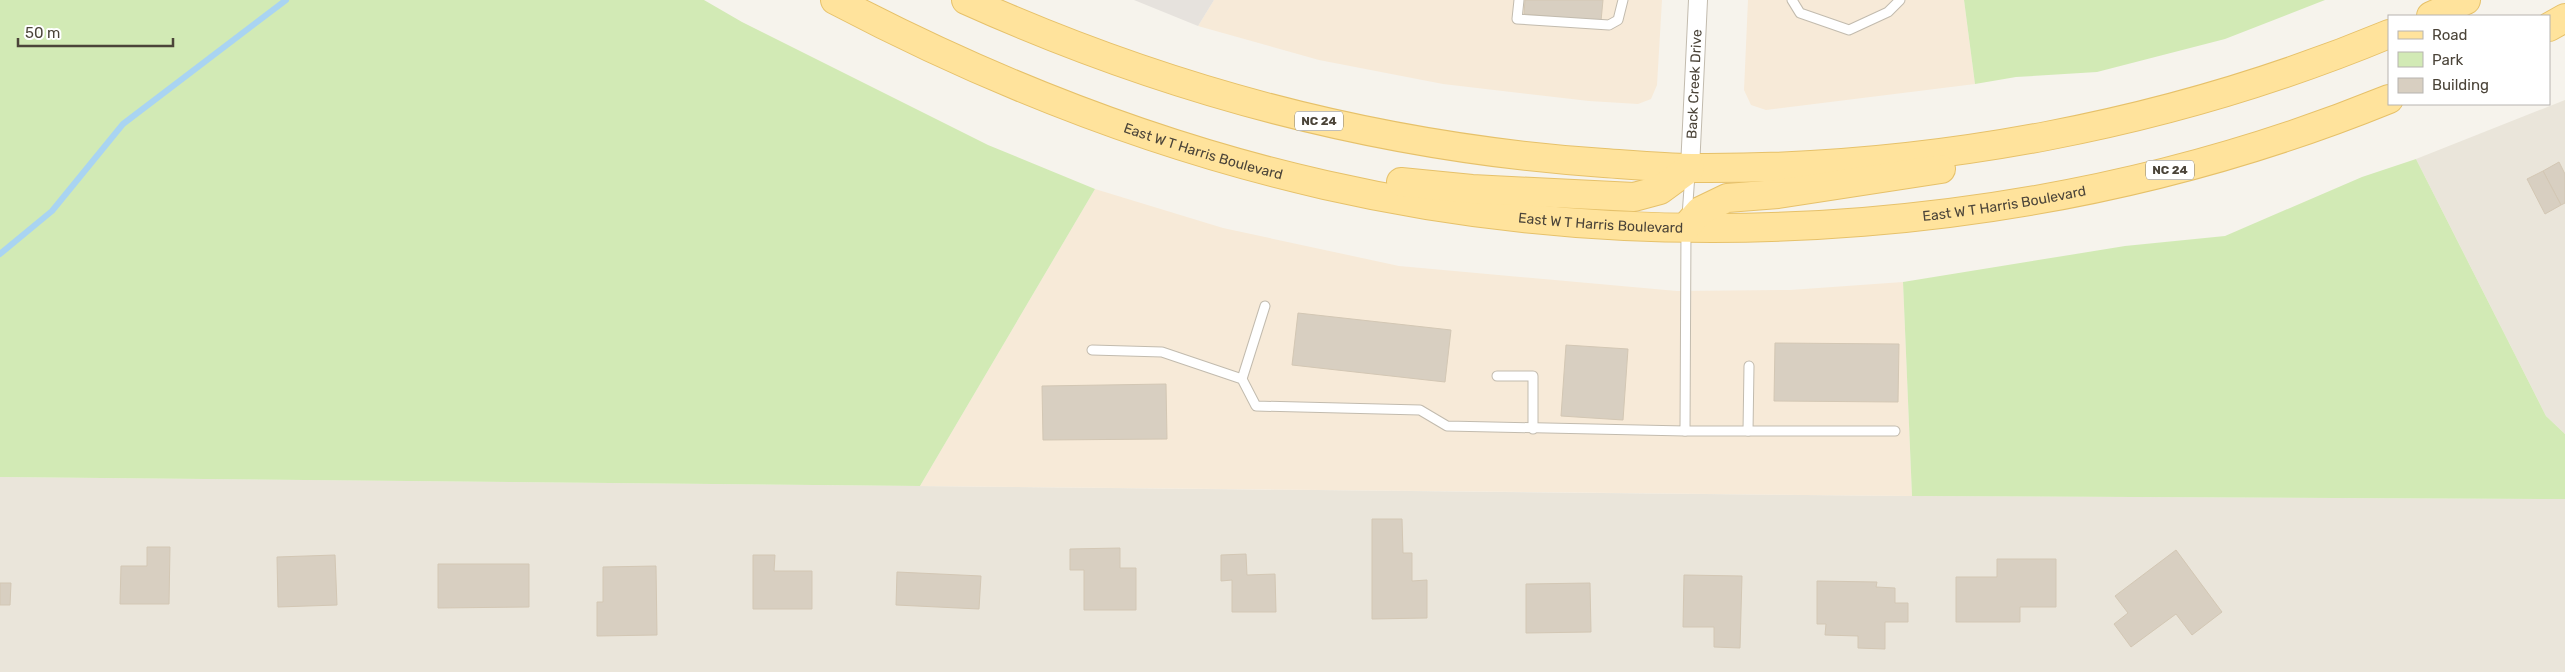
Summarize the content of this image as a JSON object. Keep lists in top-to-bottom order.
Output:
{
  "streets": {
    "main road": ["NC 24", "East W T Harris Boulevard"],
    "street": ["Back Creek Drive"]
  },
  "crossings": [
    ["Back Creek Drive", "NC 24"]
  ],
  "legend": ["Road", "Park", "Building"],
  "scale_bar": "50 m"
}
